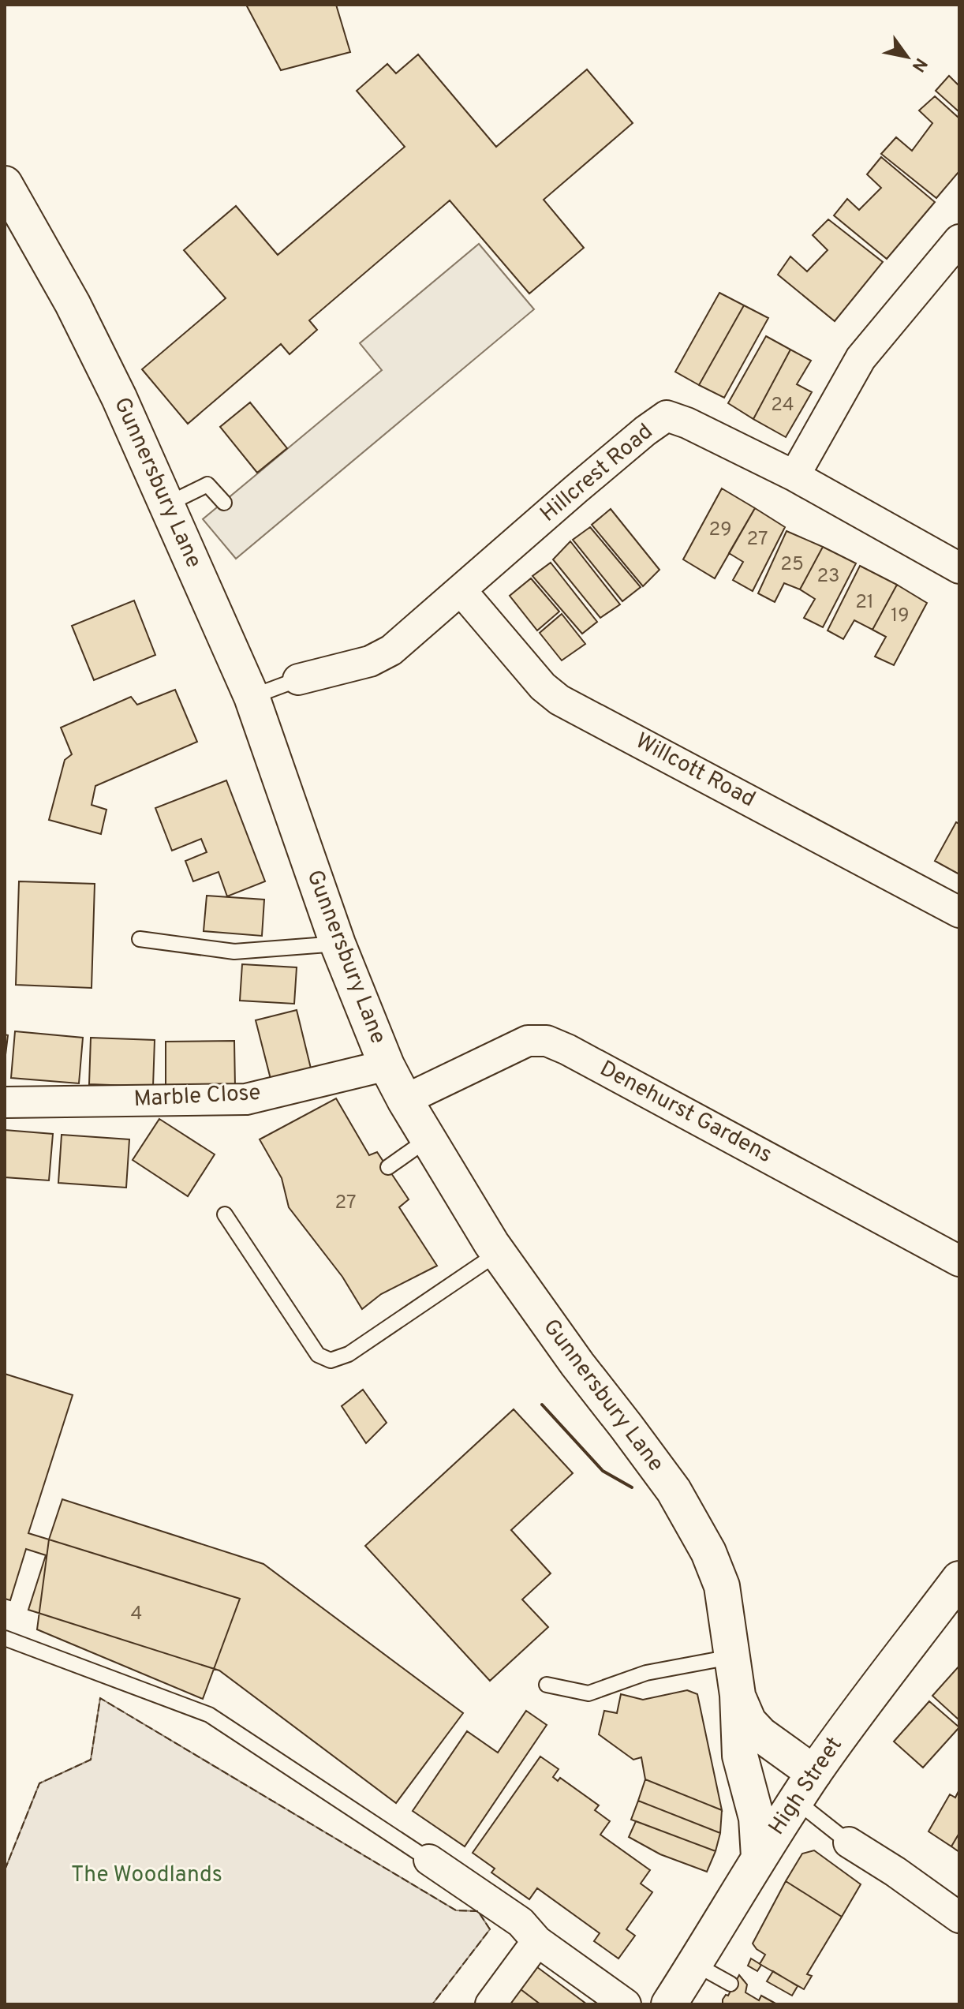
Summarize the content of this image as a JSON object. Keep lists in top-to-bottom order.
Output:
{
  "streets": {
    "main road": ["Gunnersbury Lane", "High Street"],
    "street": [
      "Hillcrest Road",
      "Willcott Road",
      "Marble Close",
      "Denehurst Gardens"
    ]
  },
  "crossings": [
    ["Hillcrest Road", "Gunnersbury Lane"],
    ["Hillcrest Road", "Willcott Road"],
    ["Gunnersbury Lane", "Marble Close"],
    ["Gunnersbury Lane", "Denehurst Gardens"],
    ["Gunnersbury Lane", "High Street"]
  ],
  "parks": ["The Woodlands"],
  "house_numbers": [
    "24",
    "29",
    "27",
    "25",
    "23",
    "21",
    "19",
    "27",
    "4"
  ],
  "north": "bottom right"
}
